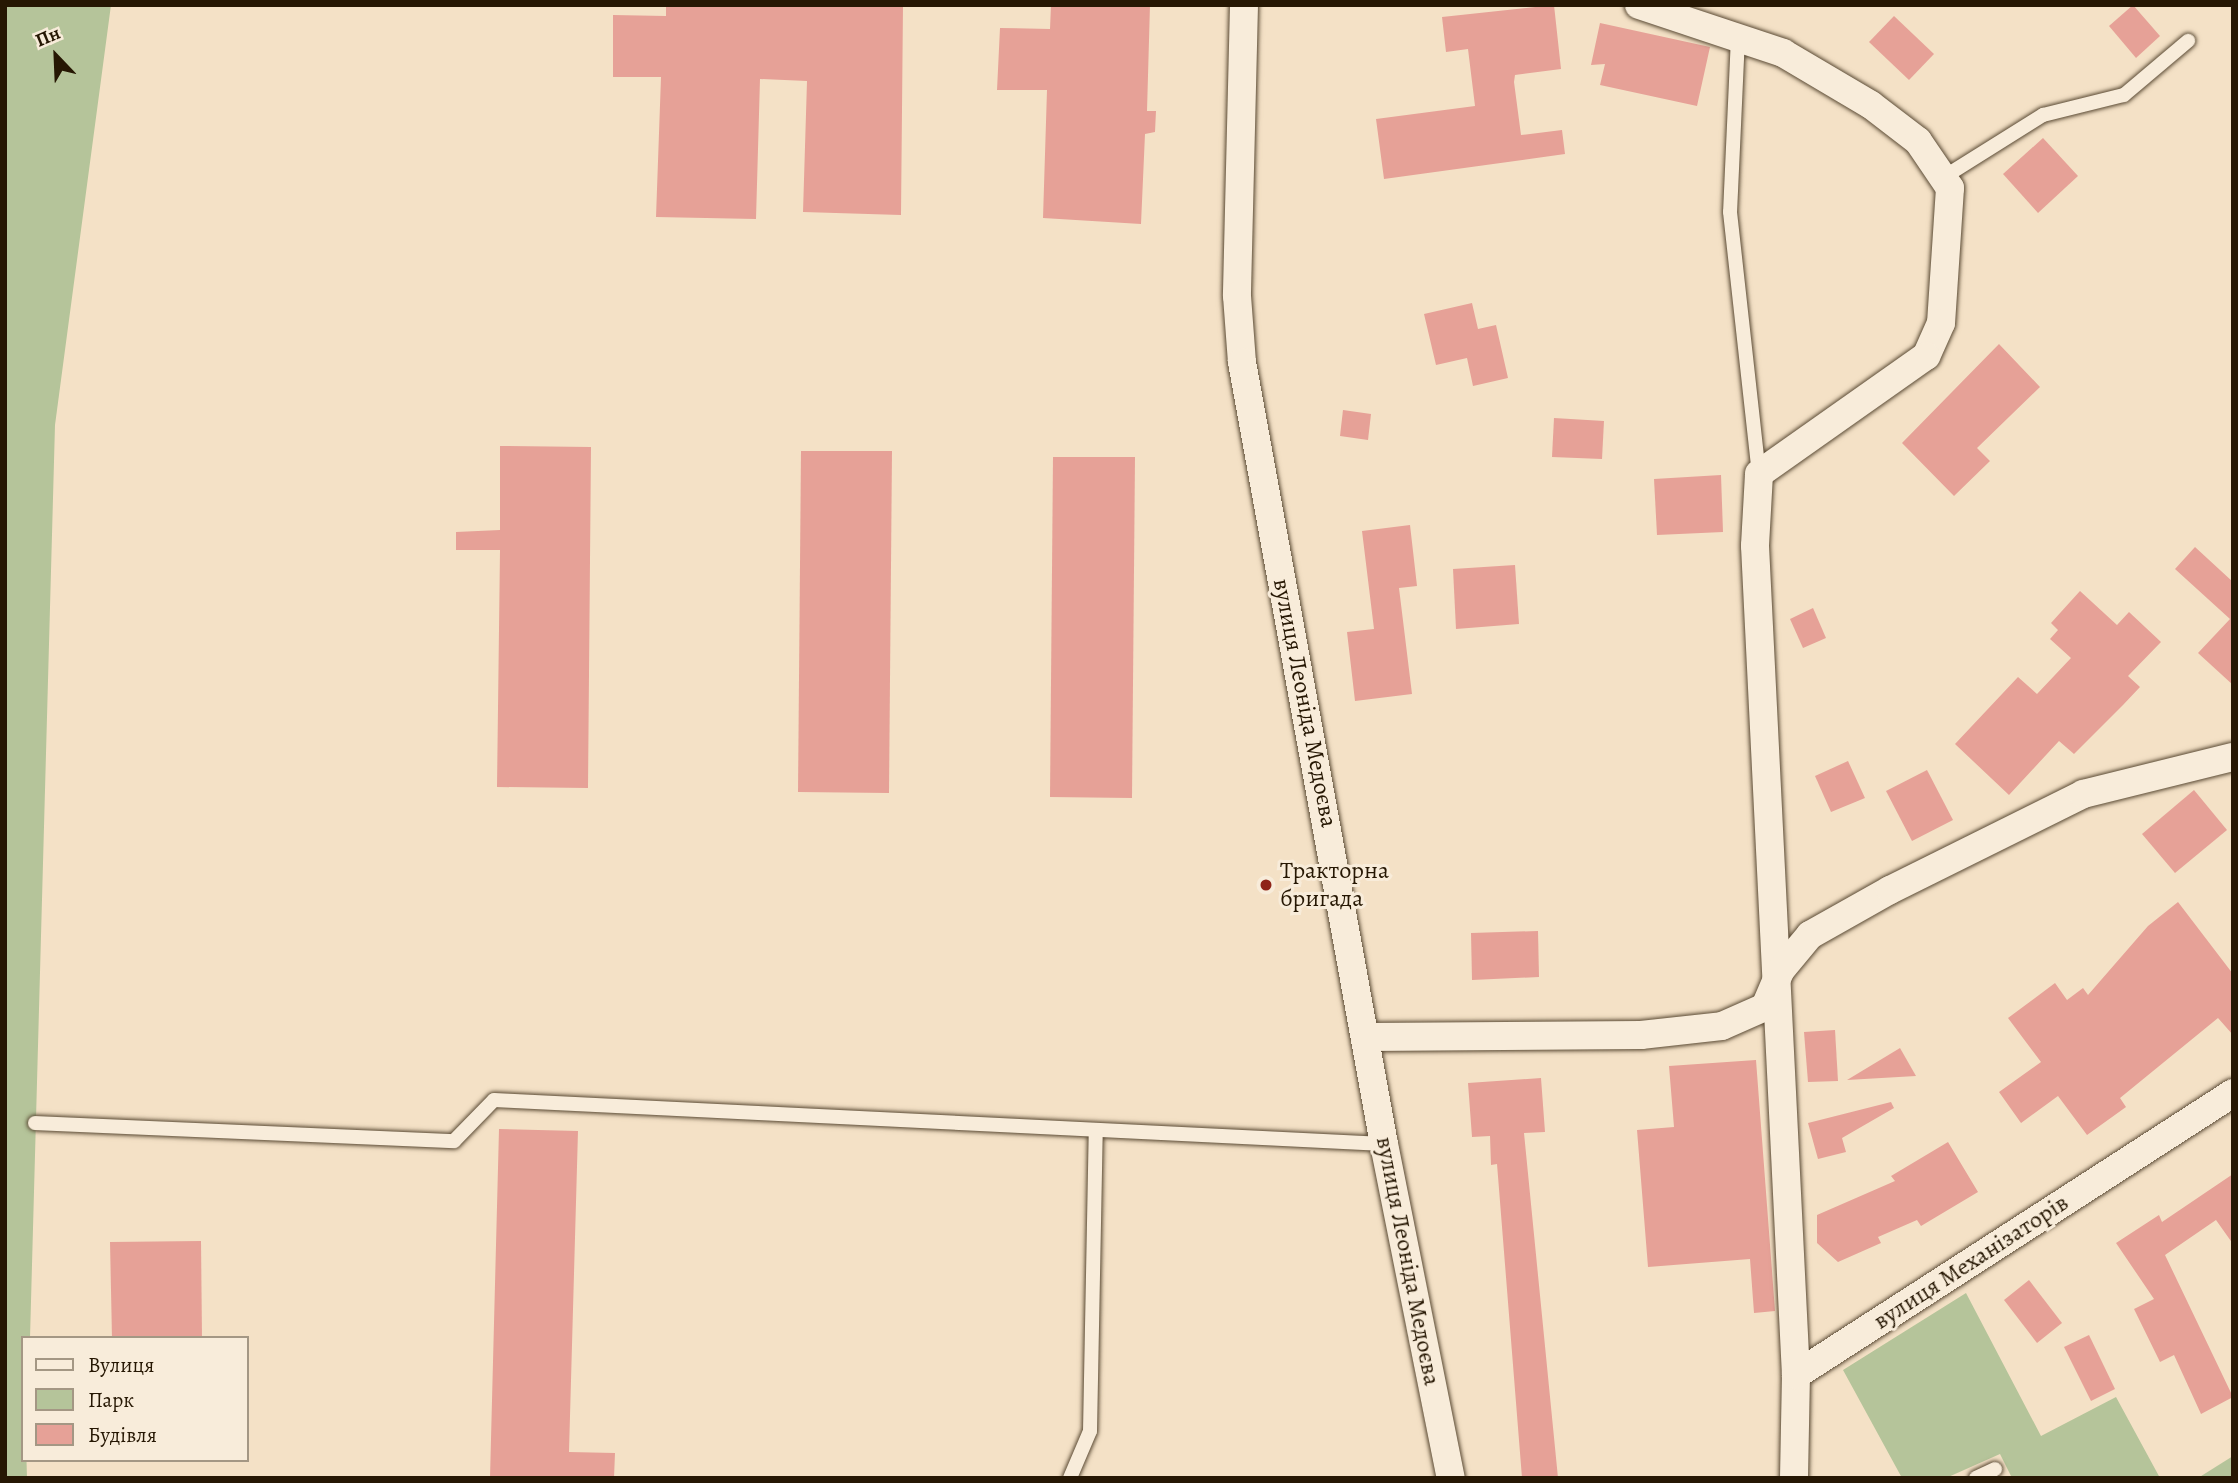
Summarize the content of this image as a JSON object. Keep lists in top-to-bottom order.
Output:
{
  "streets": {
    "street": ["вулиця Леоніда Медоєва", "вулиця Механізаторів"]
  },
  "places": ["Тракторна бригада"],
  "legend": ["Вулиця", "Парк", "Будівля"],
  "north": "top left"
}
